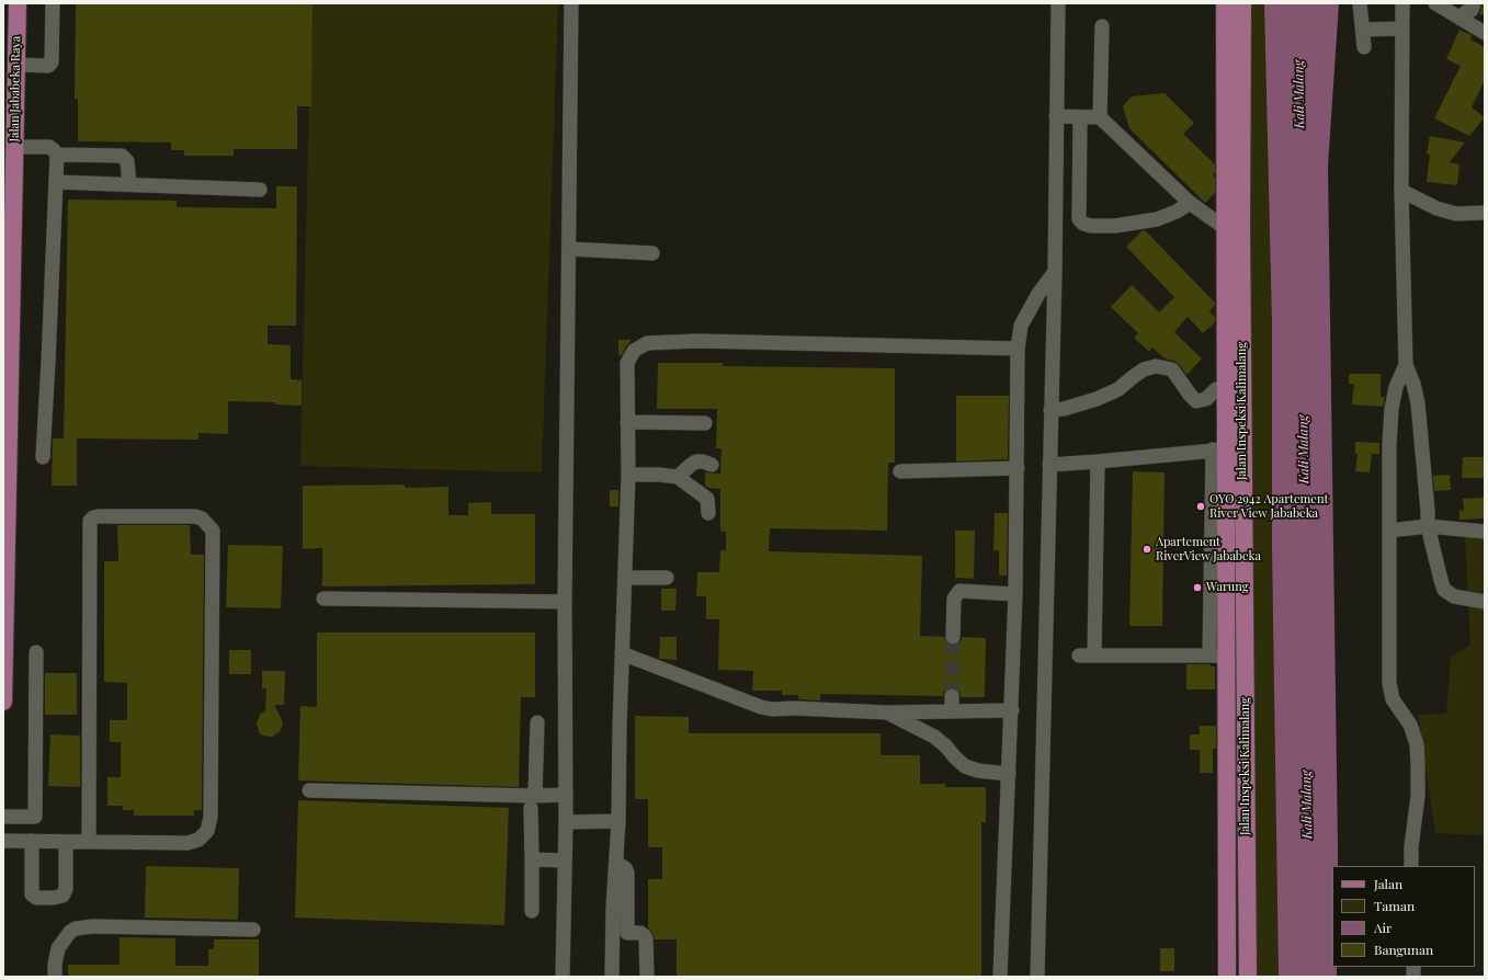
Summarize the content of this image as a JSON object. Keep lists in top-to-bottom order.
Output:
{
  "streets": {
    "main road": ["Jalan Jababeka Raya", "Jalan Inspeksi Kalimalang"]
  },
  "water": ["Kali Malang"],
  "places": ["OYO 2942 Apartement River View Jababeka", "Apartement RiverView Jababeka", "Warung"],
  "legend": [
    "Jalan",
    "Taman",
    "Air",
    "Bangunan"
  ]
}
